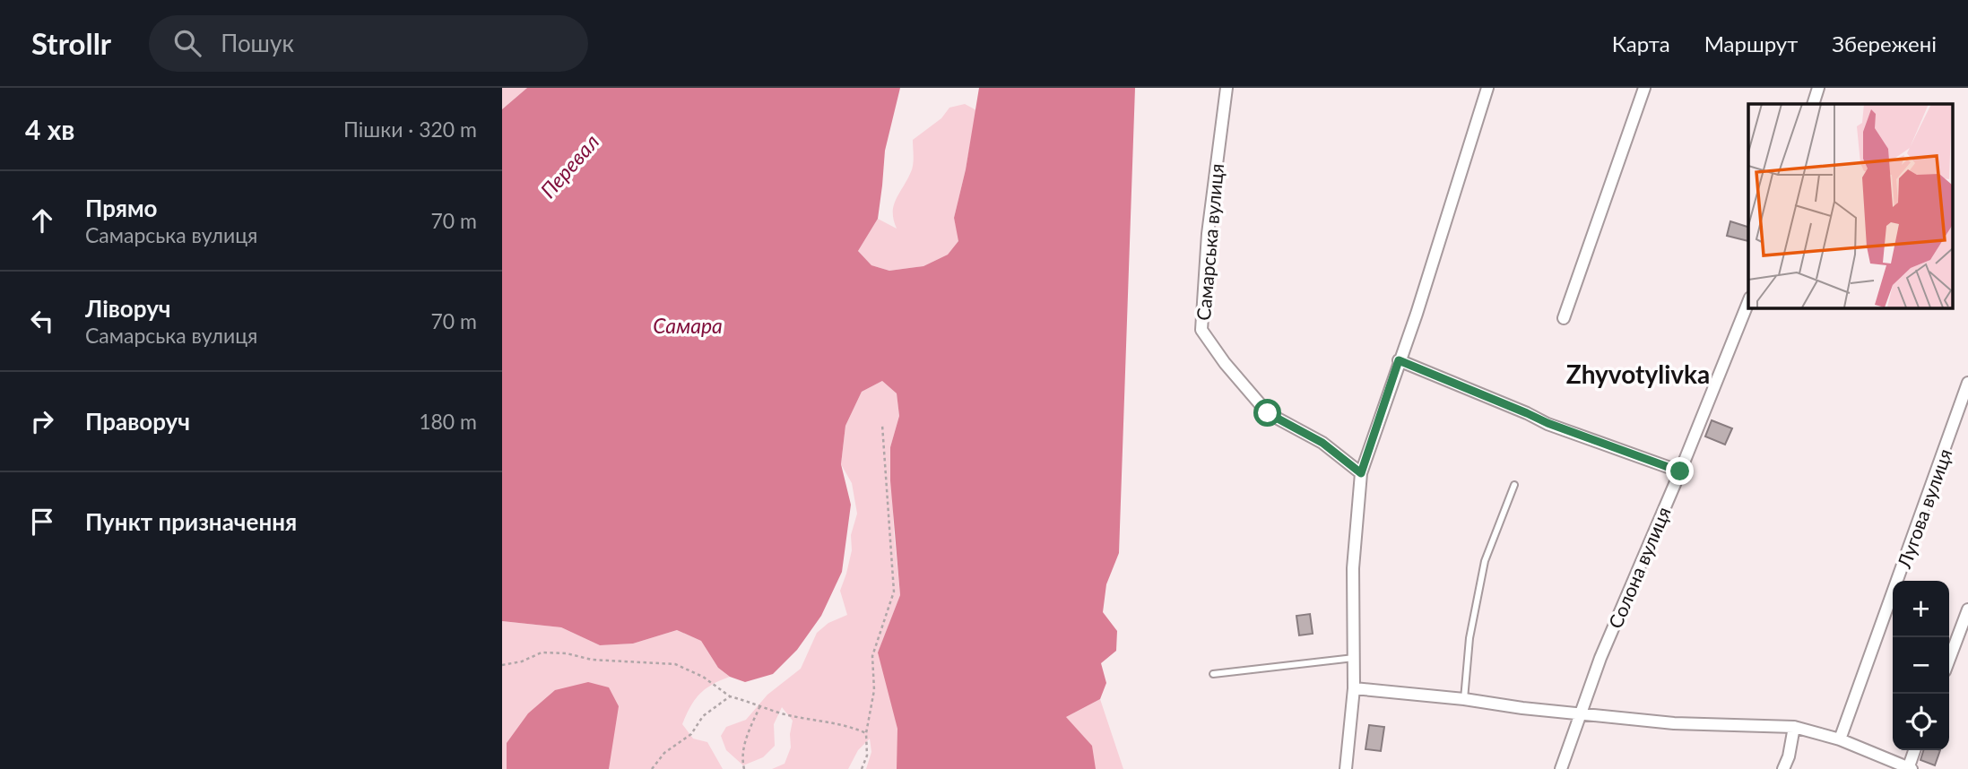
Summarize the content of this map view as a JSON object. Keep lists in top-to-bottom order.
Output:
{
  "streets": {
    "street": ["Самарська вулиця", "Лугова вулиця", "Солона вулиця"]
  },
  "districts": ["Zhyvotylivka"],
  "water": ["Перевал", "Самара"],
  "page": {
    "header": "Strollr",
    "search": "Пошук",
    "nav": ["Карта", "Маршрут", "Збережені"],
    "heading": ["4 хв", "Пішки · 320 m"],
    "list": [
      ["Прямо", "Самарська вулиця", "70 m"],
      ["Ліворуч", "Самарська вулиця", "70 m"],
      ["Праворуч", "180 m"],
      "Пункт призначення"
    ],
    "map_buttons": ["+", "−"]
  }
}
